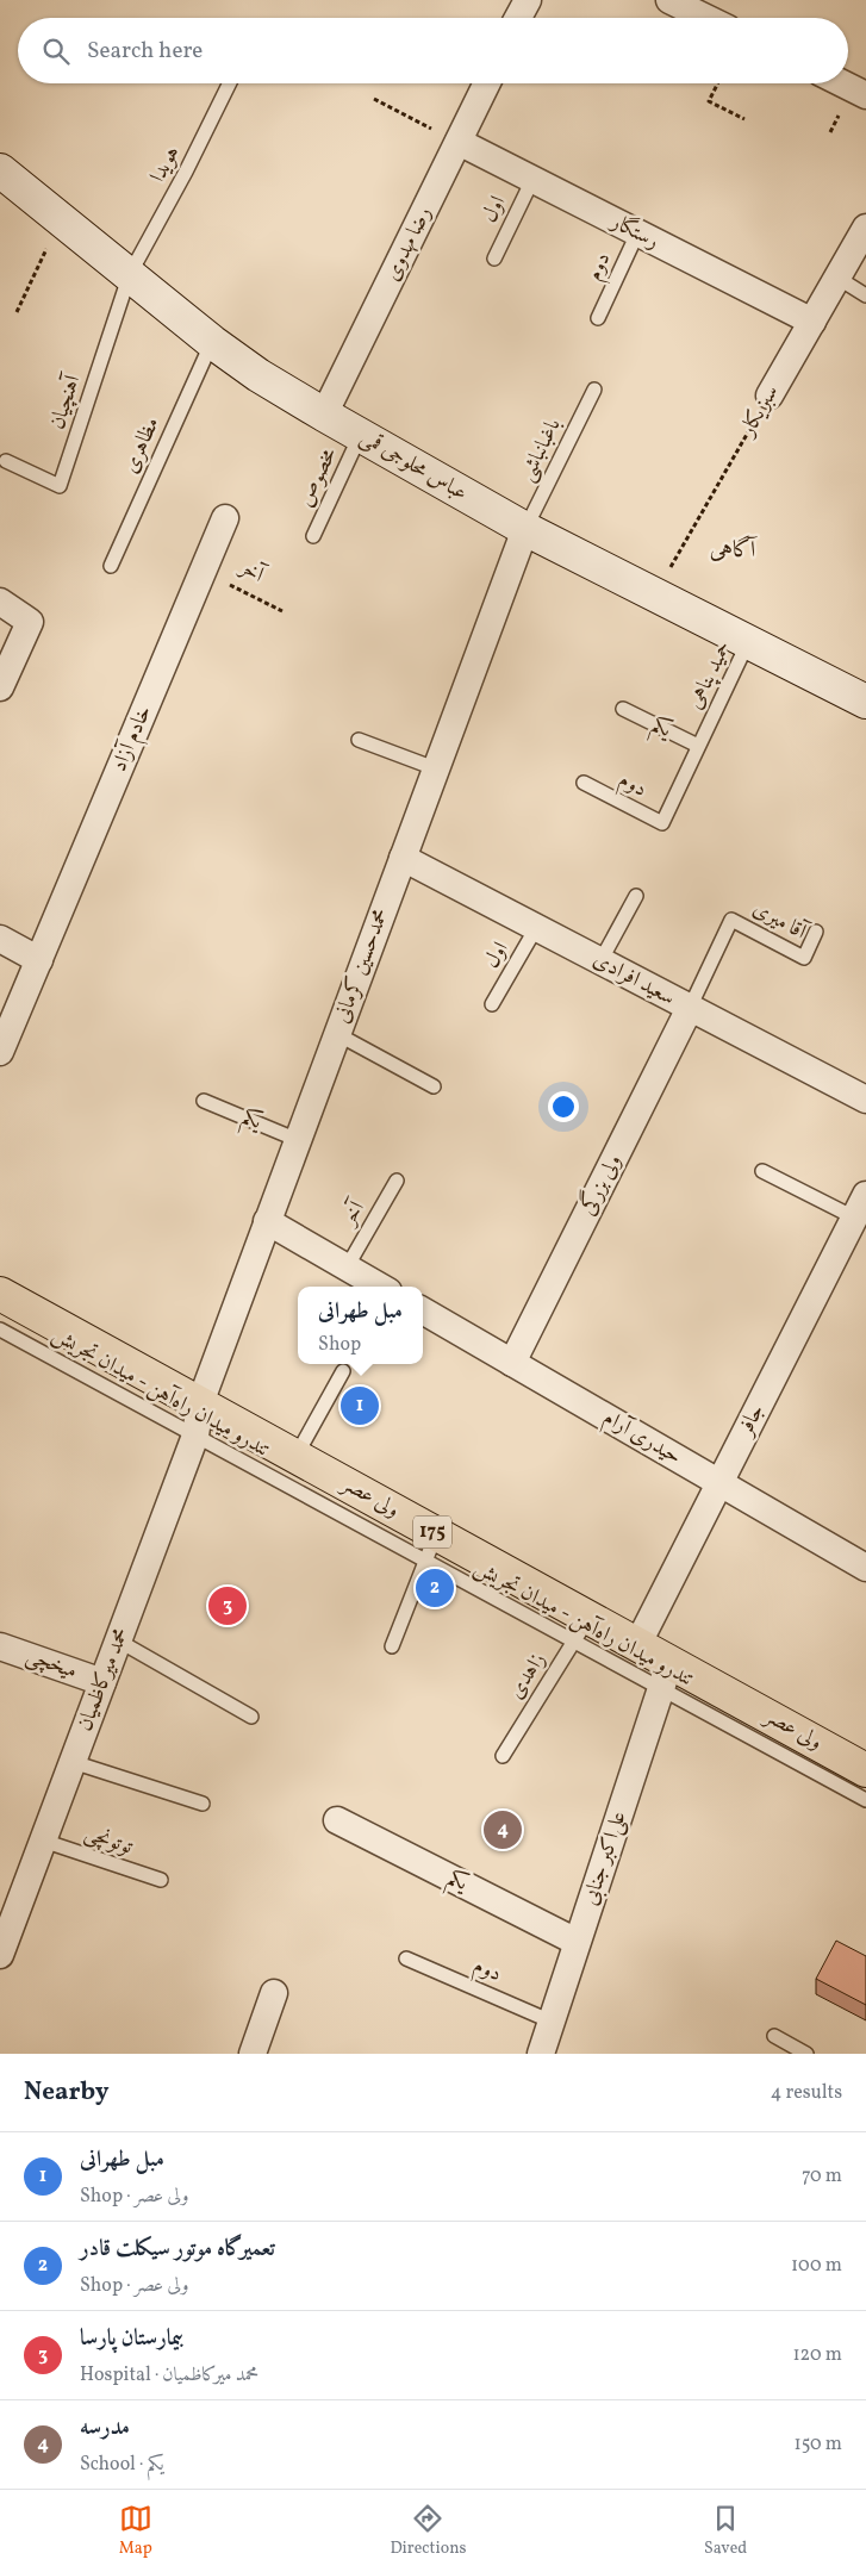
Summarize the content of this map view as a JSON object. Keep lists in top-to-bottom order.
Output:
{
  "streets": {
    "main road": ["ولی عصر", "175"],
    "street": [
      "رستگار",
      "رضا مهدوی",
      "سبزیکار",
      "عباس محلوجی قمی",
      "یکم",
      "خادم آزاد",
      "محمدحسین کرمانی",
      "سعید افرادی",
      "ولی بزرگی",
      "جافر",
      "حیدری آرام",
      "میخچی",
      "محمد میرکاظمیان",
      "علی‌اکبر جنابی"
    ],
    "lane": [
      "هویدا",
      "اول",
      "دوم",
      "آهنچیان",
      "مظاهری",
      "باغبانباشی",
      "مخصوص",
      "آخر",
      "حمید پناهی",
      "آقا میری",
      "تندرو میدان راه‌آهن - میدان تجریش",
      "زاهدی",
      "توتونچی"
    ]
  },
  "crossings": [
    ["هویدا", "آهنچیان"],
    ["هویدا", "عباس محلوجی قمی"],
    ["اول", "رستگار"],
    ["اول", "سعید افرادی"],
    ["رستگار", "رضا مهدوی"],
    ["رستگار", "دوم"],
    ["رستگار", "سبزیکار"],
    ["رضا مهدوی", "عباس محلوجی قمی"],
    ["دوم", "حمید پناهی"],
    ["دوم", "علی‌اکبر جنابی"],
    ["آهنچیان", "عباس محلوجی قمی"],
    ["سبزیکار", "عباس محلوجی قمی"],
    ["مظاهری", "عباس محلوجی قمی"],
    ["باغبانباشی", "عباس محلوجی قمی"],
    ["باغبانباشی", "محمدحسین کرمانی"],
    ["عباس محلوجی قمی", "مخصوص"],
    ["عباس محلوجی قمی", "حمید پناهی"],
    ["عباس محلوجی قمی", "محمدحسین کرمانی"],
    ["آخر", "خادم آزاد"],
    ["حمید پناهی", "یکم"],
    ["یکم", "محمدحسین کرمانی"],
    ["یکم", "علی‌اکبر جنابی"],
    ["آقا میری", "سعید افرادی"],
    ["آقا میری", "ولی بزرگی"],
    ["محمدحسین کرمانی", "سعید افرادی"],
    ["محمدحسین کرمانی", "ولی عصر"],
    ["محمدحسین کرمانی", "محمد میرکاظمیان"],
    ["سعید افرادی", "ولی بزرگی"],
    ["ولی بزرگی", "حیدری آرام"],
    ["تندرو میدان راه‌آهن - میدان تجریش", "ولی عصر"],
    ["تندرو میدان راه‌آهن - میدان تجریش", "زاهدی"],
    ["تندرو میدان راه‌آهن - میدان تجریش", "محمد میرکاظمیان"],
    ["تندرو میدان راه‌آهن - میدان تجریش", "علی‌اکبر جنابی"],
    ["جافر", "حیدری آرام"],
    ["جافر", "ولی عصر"],
    ["ولی عصر", "زاهدی"],
    ["ولی عصر", "محمد میرکاظمیان"],
    ["ولی عصر", "علی‌اکبر جنابی"],
    ["میخچی", "محمد میرکاظمیان"],
    ["محمد میرکاظمیان", "توتونچی"]
  ],
  "districts": ["آگاهی"],
  "page": {
    "search": "Search here",
    "popup": ["مبل طهرانی", "Shop"],
    "pins": [
      "1",
      "2",
      "3",
      "4"
    ],
    "heading": ["Nearby", "4 results"],
    "list": [
      {
        "mark": "1",
        "name": "مبل طهرانی",
        "note": "Shop · ولی عصر",
        "value": "70 m"
      },
      {
        "mark": "2",
        "name": "تعمیرگاه موتور سیکلت قادر",
        "note": "Shop · ولی عصر",
        "value": "100 m"
      },
      {
        "mark": "3",
        "name": "بیمارستان پارسا",
        "note": "Hospital · محمد میرکاظمیان",
        "value": "120 m"
      },
      {
        "mark": "4",
        "name": "مدرسه",
        "note": "School · یکم",
        "value": "150 m"
      }
    ],
    "nav": ["Map", "Directions", "Saved"]
  }
}
